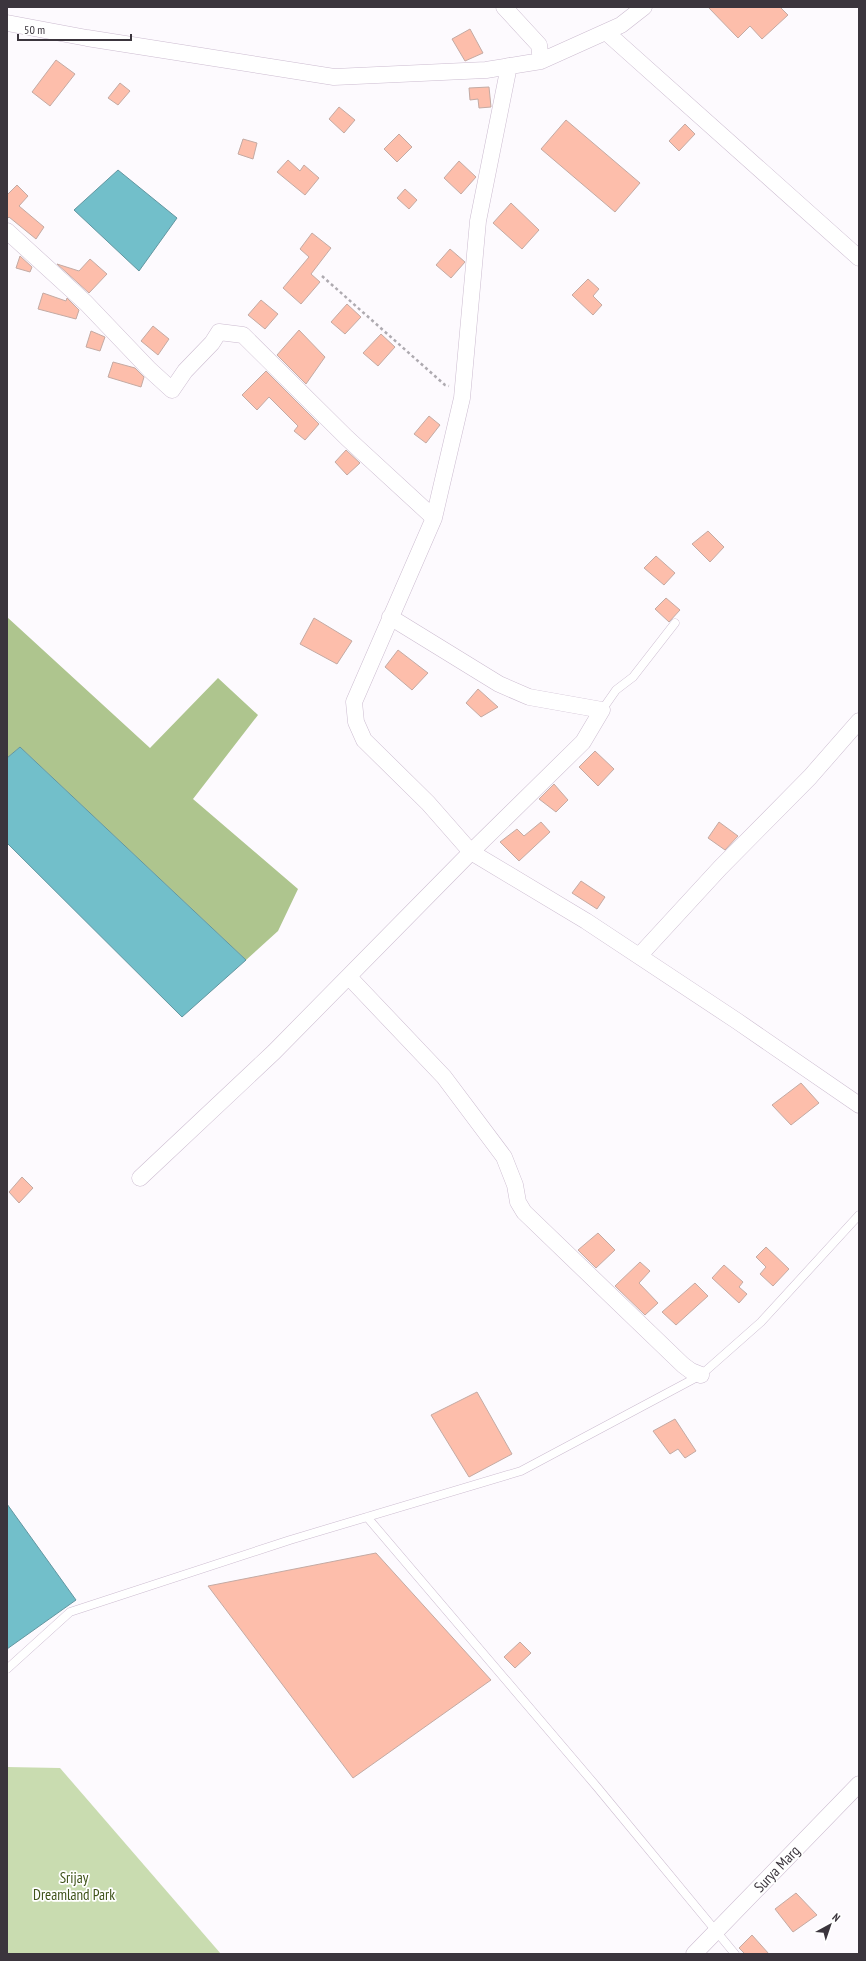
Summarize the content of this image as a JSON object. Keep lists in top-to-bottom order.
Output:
{
  "streets": {
    "street": ["Surya Marg"]
  },
  "parks": ["Srijay Dreamland Park"],
  "scale_bar": "50 m",
  "north": "top right"
}
